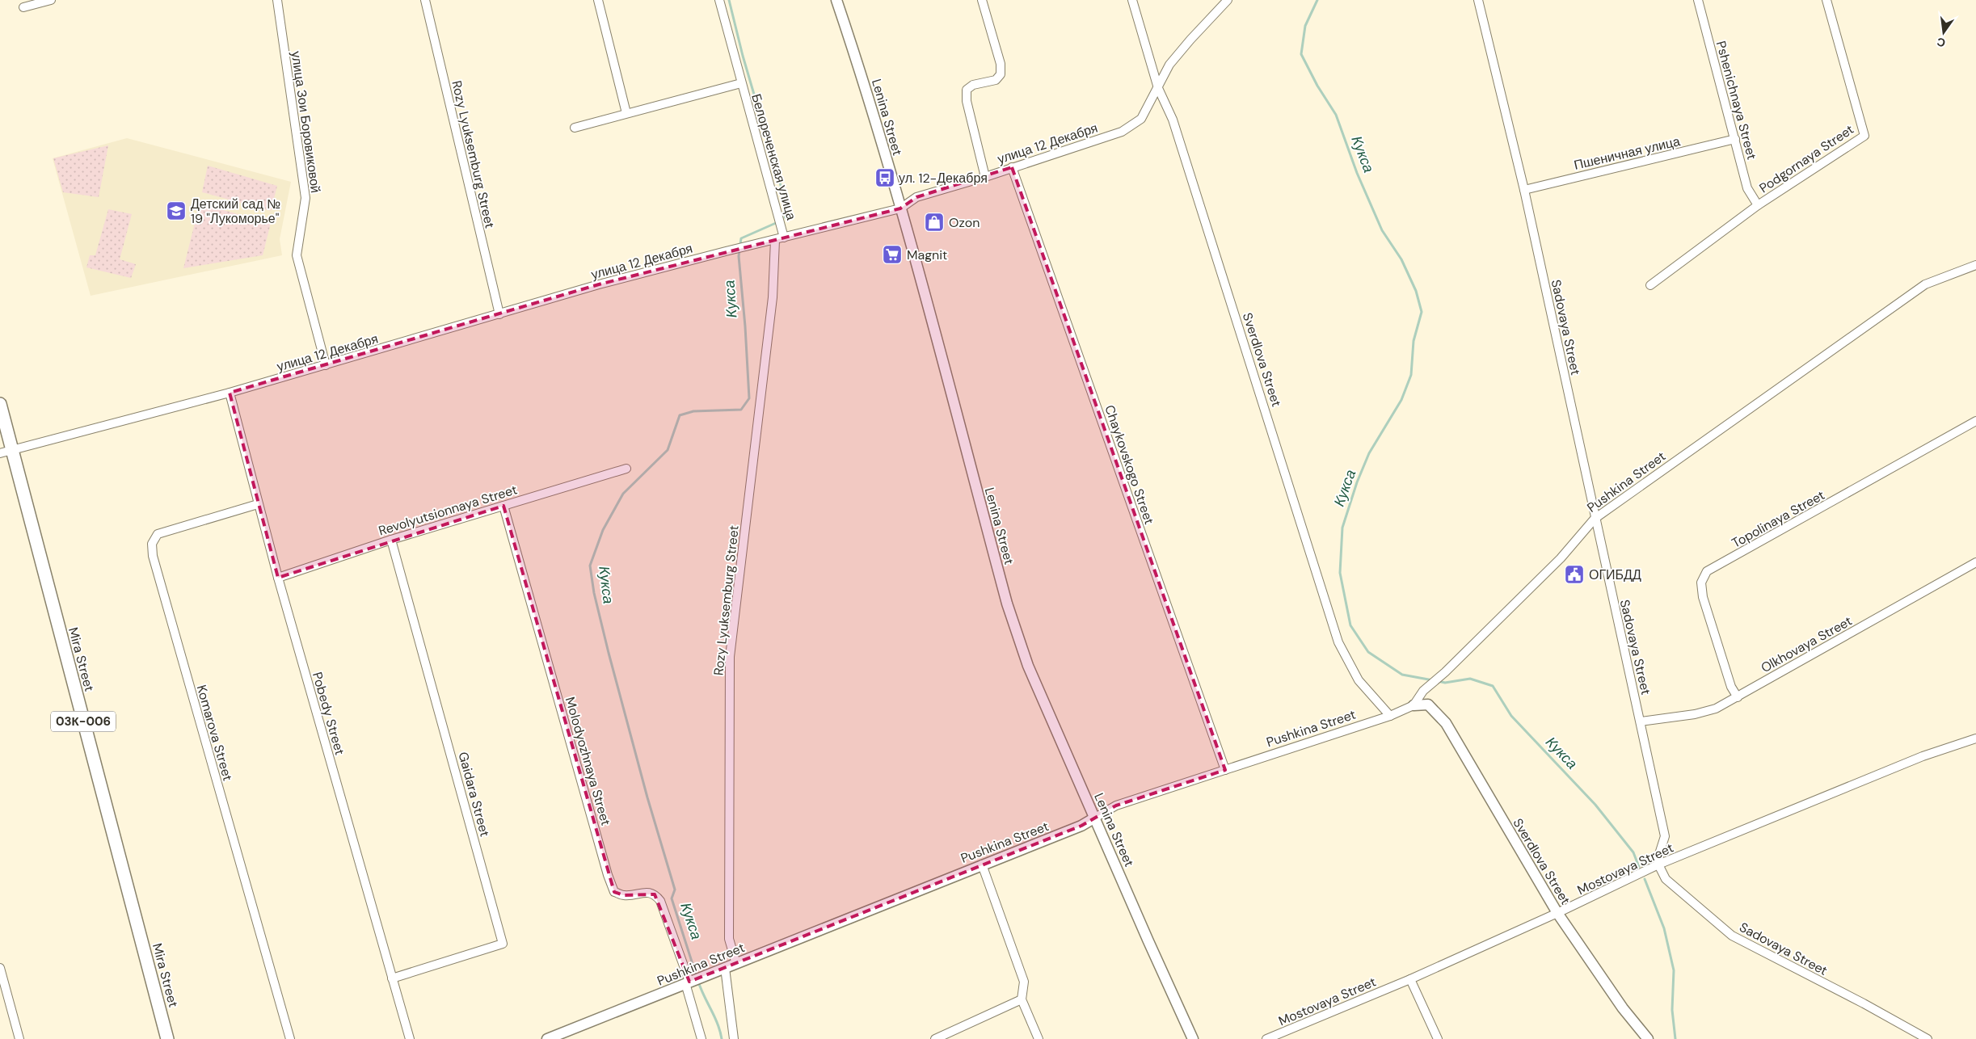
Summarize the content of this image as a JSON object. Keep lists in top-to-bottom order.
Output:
{
  "streets": {
    "main road": ["Mira Street", "03К-006"],
    "street": [
      "Pshenichnaya Street",
      "Lenina Street",
      "улица Зои Боровиковой",
      "улица 12 Декабря",
      "Пшеничная улица",
      "Rozy Lyuksemburg Street",
      "Белореченская улица",
      "Podgornaya Street",
      "Sadovaya Street",
      "Sverdlova Street",
      "Chaykovskogo Street",
      "Pushkina Street",
      "Revolyutsionnaya Street",
      "Topolinaya Street",
      "Olkhovaya Street",
      "Pobedy Street",
      "Komarova Street",
      "Molodyozhnaya Street",
      "Gaidara Street",
      "Mostovaya Street"
    ]
  },
  "crossings": [
    ["Pshenichnaya Street", "Пшеничная улица"],
    ["Pshenichnaya Street", "Podgornaya Street"],
    ["Lenina Street", "улица 12 Декабря"],
    ["Lenina Street", "Pushkina Street"],
    ["улица Зои Боровиковой", "улица 12 Декабря"],
    ["улица 12 Декабря", "Rozy Lyuksemburg Street"],
    ["улица 12 Декабря", "Белореченская улица"],
    ["улица 12 Декабря", "Sverdlova Street"],
    ["улица 12 Декабря", "Chaykovskogo Street"],
    ["улица 12 Декабря", "Mira Street"],
    ["улица 12 Декабря", "Pobedy Street"],
    ["Пшеничная улица", "Sadovaya Street"],
    ["Rozy Lyuksemburg Street", "Pushkina Street"],
    ["Sadovaya Street", "Pushkina Street"],
    ["Sadovaya Street", "Olkhovaya Street"],
    ["Sadovaya Street", "Mostovaya Street"],
    ["Sverdlova Street", "Pushkina Street"],
    ["Sverdlova Street", "Mostovaya Street"],
    ["Chaykovskogo Street", "Pushkina Street"],
    ["Pushkina Street", "Molodyozhnaya Street"],
    ["Revolyutsionnaya Street", "Pobedy Street"],
    ["Revolyutsionnaya Street", "Molodyozhnaya Street"],
    ["Revolyutsionnaya Street", "Gaidara Street"],
    ["Topolinaya Street", "Olkhovaya Street"],
    ["Pobedy Street", "Komarova Street"],
    ["Pobedy Street", "Gaidara Street"]
  ],
  "water": ["Кукса"],
  "places": {
    "bus stop": ["ул. 12-Декабря"],
    "school or university": ["Детский сад № 19 \"Лукоморье\""],
    "shop": ["Ozon"],
    "supermarket": ["Magnit"],
    "public building": ["ОГИБДД"]
  },
  "north": "bottom"
}
